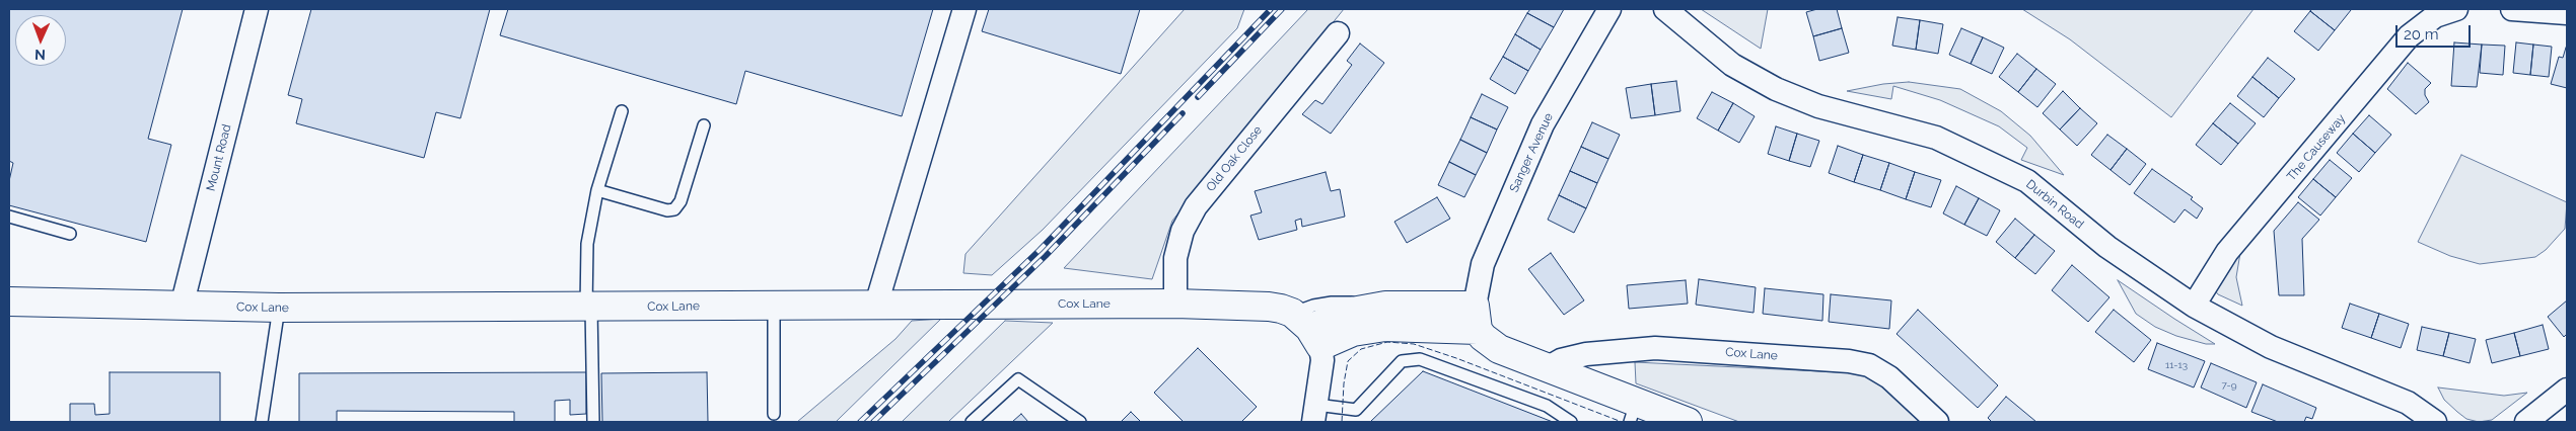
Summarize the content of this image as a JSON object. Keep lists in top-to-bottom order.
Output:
{
  "streets": {
    "street": [
      "The Causeway",
      "Sanger Avenue",
      "Mount Road",
      "Old Oak Close",
      "Durbin Road",
      "Cox Lane"
    ]
  },
  "crossings": [
    ["The Causeway", "Durbin Road"],
    ["Mount Road", "Cox Lane"],
    ["Old Oak Close", "Cox Lane"]
  ],
  "house_numbers": ["11-13", "7-9"],
  "scale_bar": "20 m",
  "north": "bottom"
}
